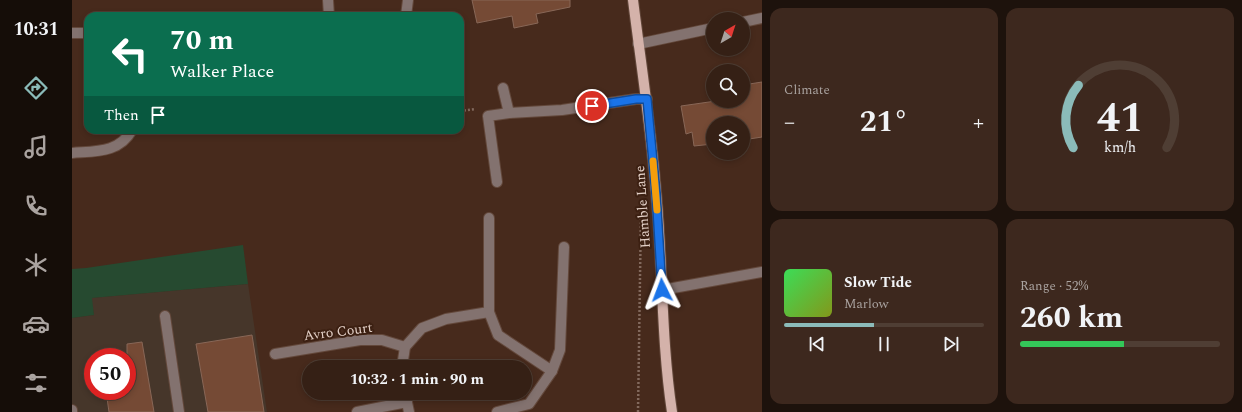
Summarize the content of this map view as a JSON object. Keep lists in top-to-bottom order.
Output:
{
  "streets": {
    "main road": ["Hamble Lane"],
    "street": ["Avro Court"]
  },
  "north": "top right",
  "page": {
    "tabs": "10:31",
    "tile": [
      "Climate",
      ["Range · 52%", "260 km"]
    ],
    "turn": ["70 m", "Walker Place"],
    "then": "Then",
    "heat": ["−", "21°", "+"],
    "song": ["Slow Tide", "Marlow"],
    "limit": "50",
    "trip": "10:32 · 1 min · 90 m",
    "gauge": ["41", "km/h"]
  }
}
